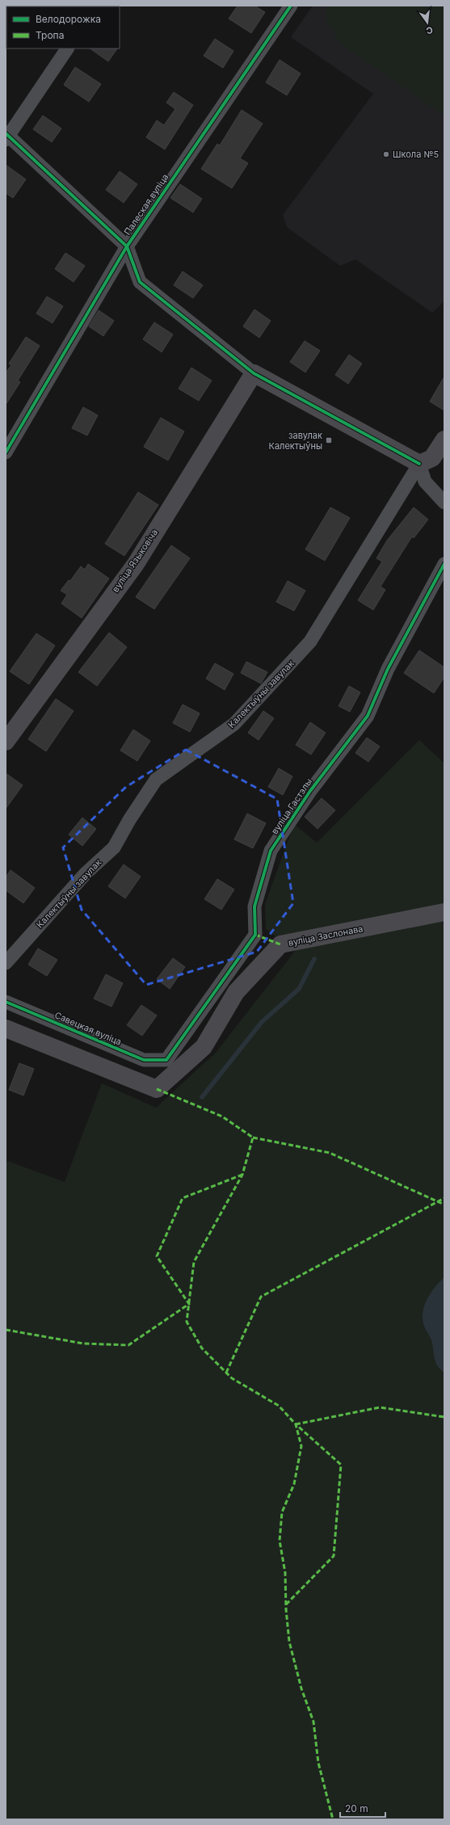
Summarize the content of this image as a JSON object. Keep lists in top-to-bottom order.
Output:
{
  "streets": {
    "street": [
      "Палеская вуліца",
      "вуліца Языковіча",
      "Калектыўны завулак",
      "вуліца Гастэлы",
      "вуліца Заслонава",
      "Савецкая вуліца"
    ]
  },
  "crossings": [
    ["вуліца Гастэлы", "Савецкая вуліца"]
  ],
  "places": {
    "other": ["Школа №5"],
    "transit": ["завулак Калектыўны"]
  },
  "legend": ["Велодорожка", "Тропа"],
  "scale_bar": "20 m",
  "north": "bottom"
}
